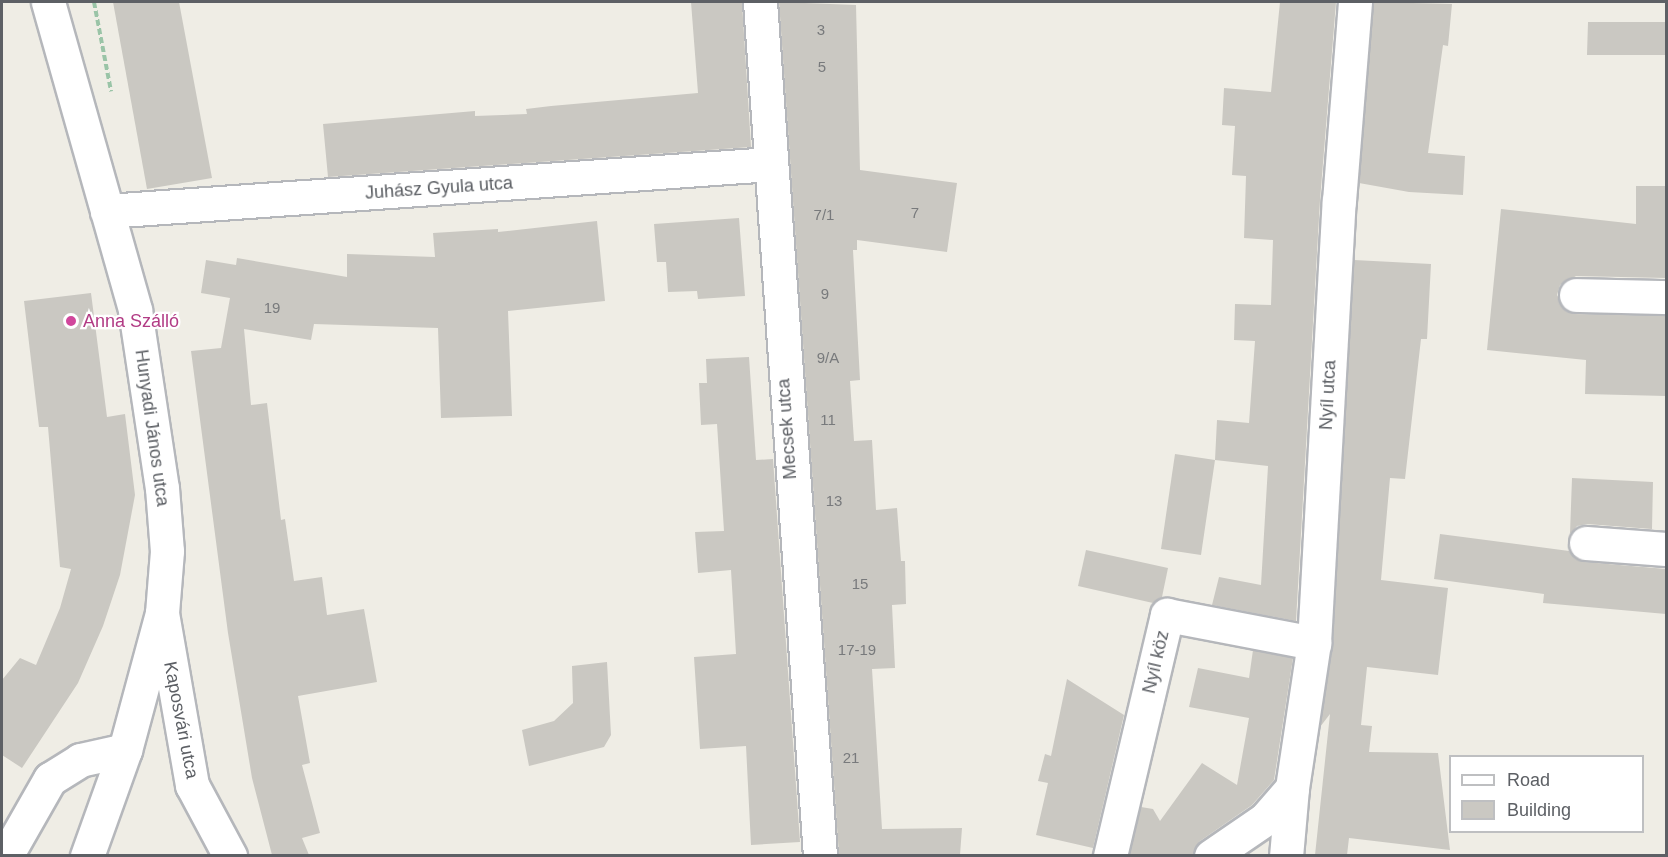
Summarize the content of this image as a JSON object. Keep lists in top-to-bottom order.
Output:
{
  "streets": {
    "street": [
      "Juhász Gyula utca",
      "Nyíl utca",
      "Hunyadi János utca",
      "Mecsek utca",
      "Nyíl köz",
      "Kaposvári utca"
    ]
  },
  "crossings": [
    ["Juhász Gyula utca", "Hunyadi János utca"],
    ["Juhász Gyula utca", "Mecsek utca"],
    ["Nyíl utca", "Nyíl köz"],
    ["Hunyadi János utca", "Kaposvári utca"]
  ],
  "places": ["Anna Szálló"],
  "house_numbers": [
    "3",
    "5",
    "7",
    "7/1",
    "9",
    "19",
    "9/A",
    "11",
    "13",
    "15",
    "17-19",
    "21"
  ],
  "legend": ["Road", "Building"]
}
